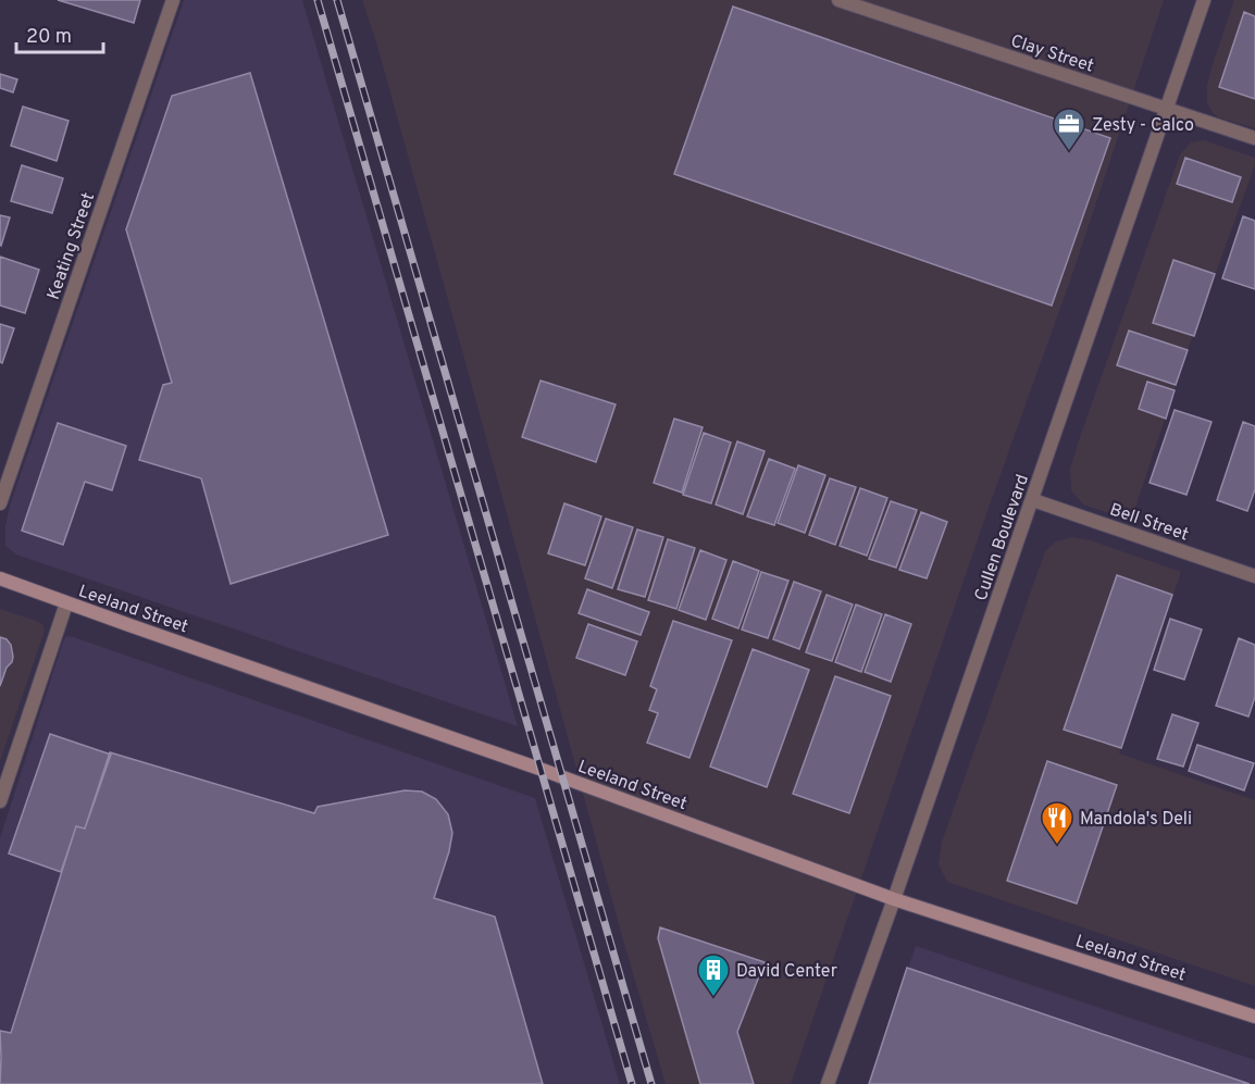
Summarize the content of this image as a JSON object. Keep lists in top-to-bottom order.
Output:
{
  "streets": {
    "main road": ["Leeland Street"],
    "street": [
      "Clay Street",
      "Keating Street",
      "Bell Street",
      "Cullen Boulevard"
    ]
  },
  "crossings": [
    ["Clay Street", "Cullen Boulevard"],
    ["Bell Street", "Cullen Boulevard"],
    ["Cullen Boulevard", "Leeland Street"]
  ],
  "places": {
    "office": ["Zesty - Calco"],
    "restaurant": ["Mandola's Deli"],
    "building": ["David Center"]
  },
  "scale_bar": "20 m"
}
